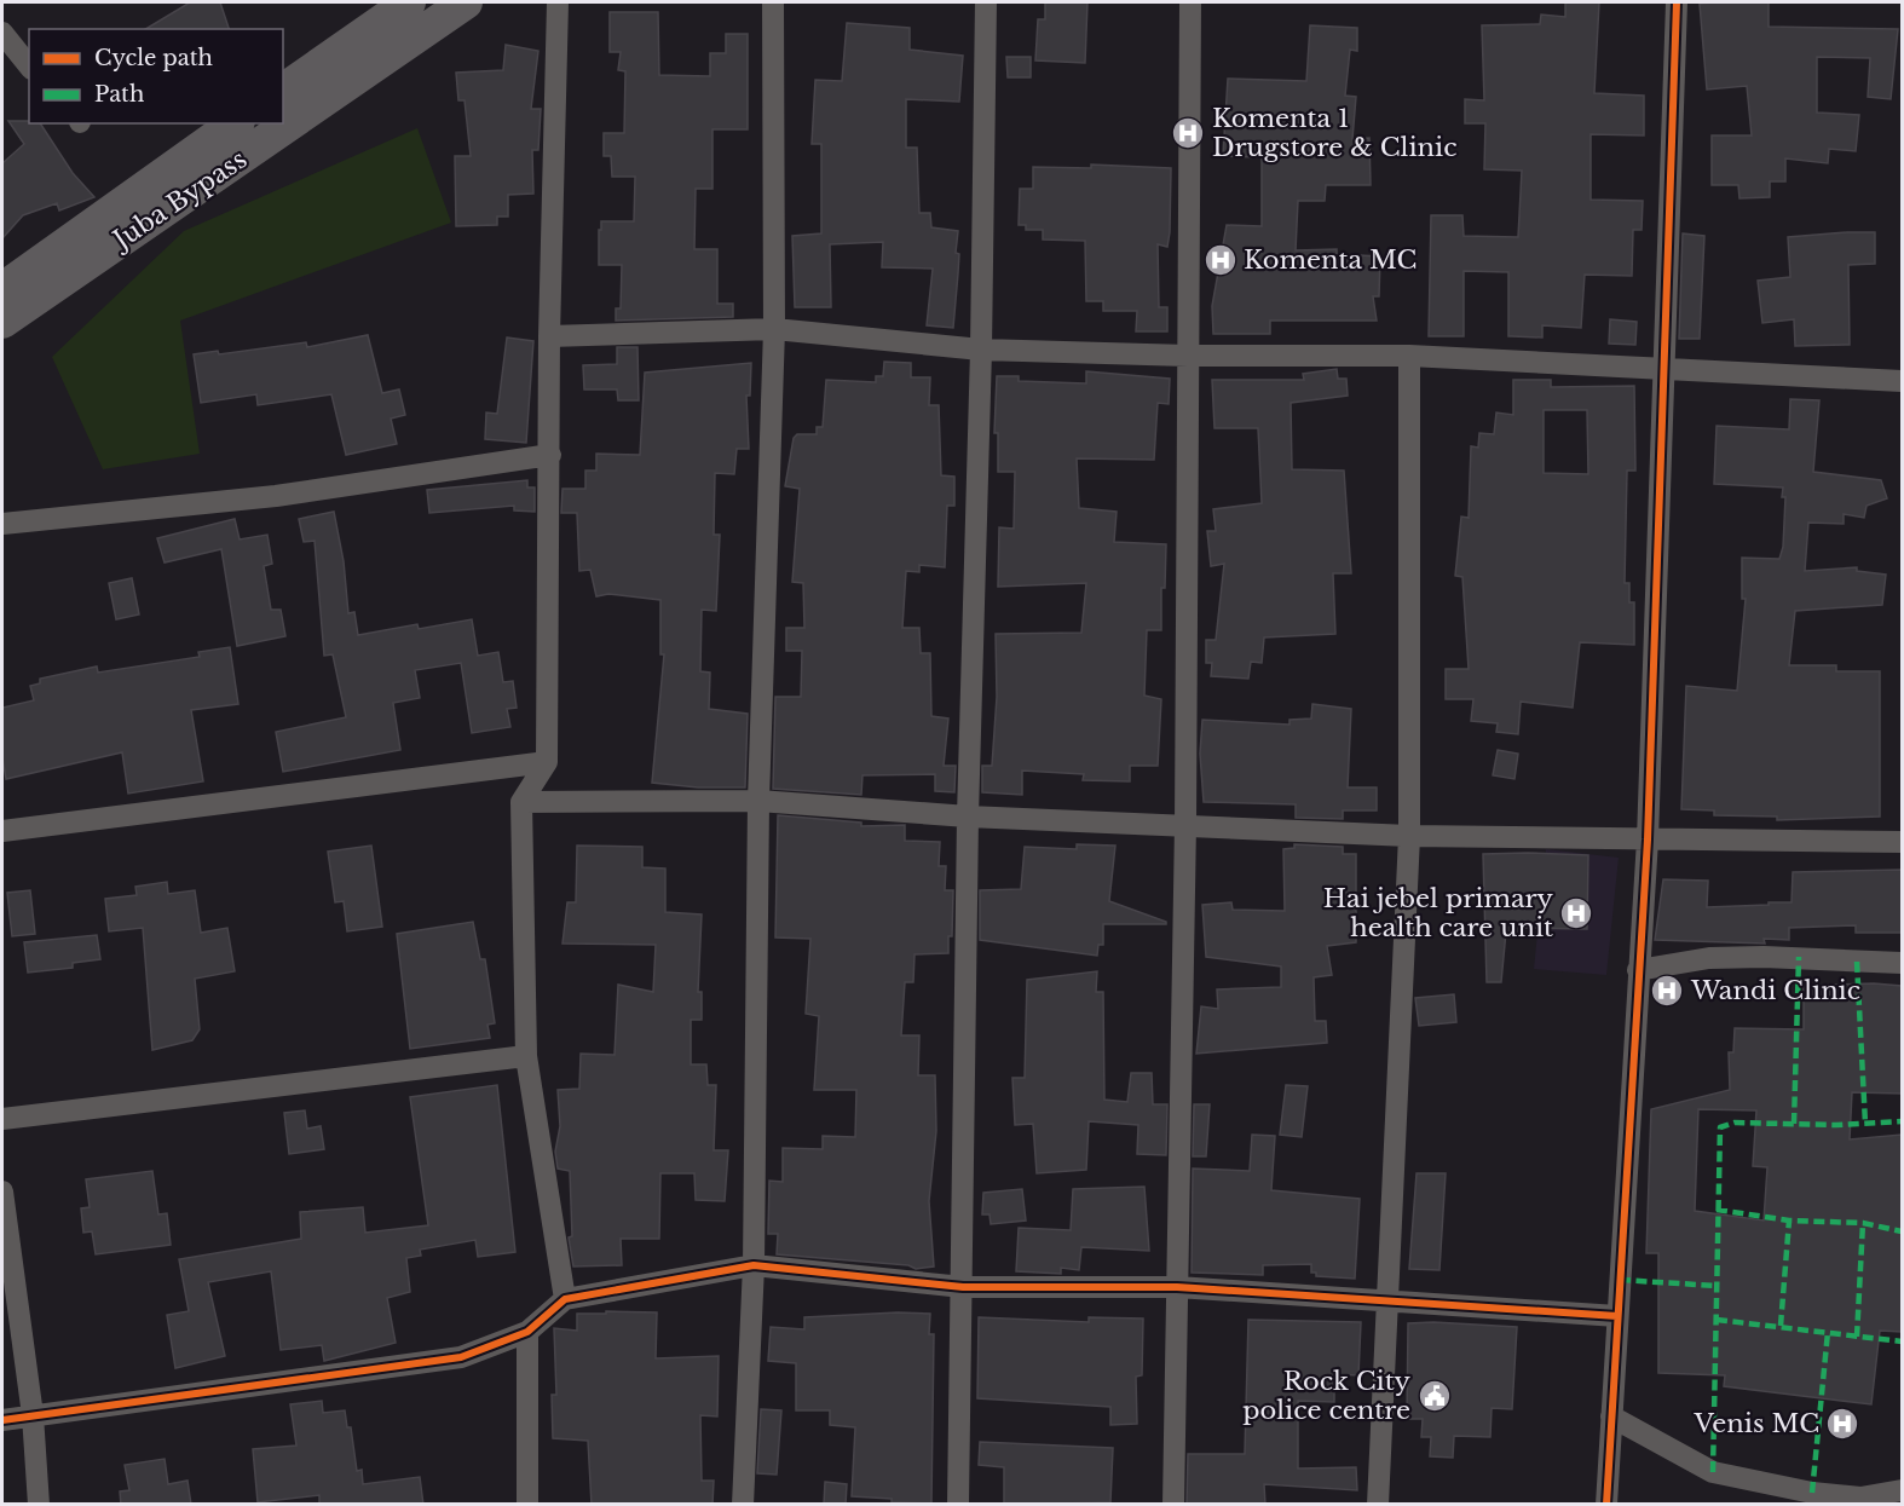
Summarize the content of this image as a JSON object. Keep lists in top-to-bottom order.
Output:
{
  "streets": {
    "main road": ["Juba Bypass"]
  },
  "places": {
    "hospital": [
      "Komenta 1 Drugstore & Clinic",
      "Komenta MC",
      "Hai jebel primary health care unit",
      "Wandi Clinic",
      "Venis MC"
    ],
    "public building": ["Rock City police centre"]
  },
  "legend": ["Cycle path", "Path"]
}
